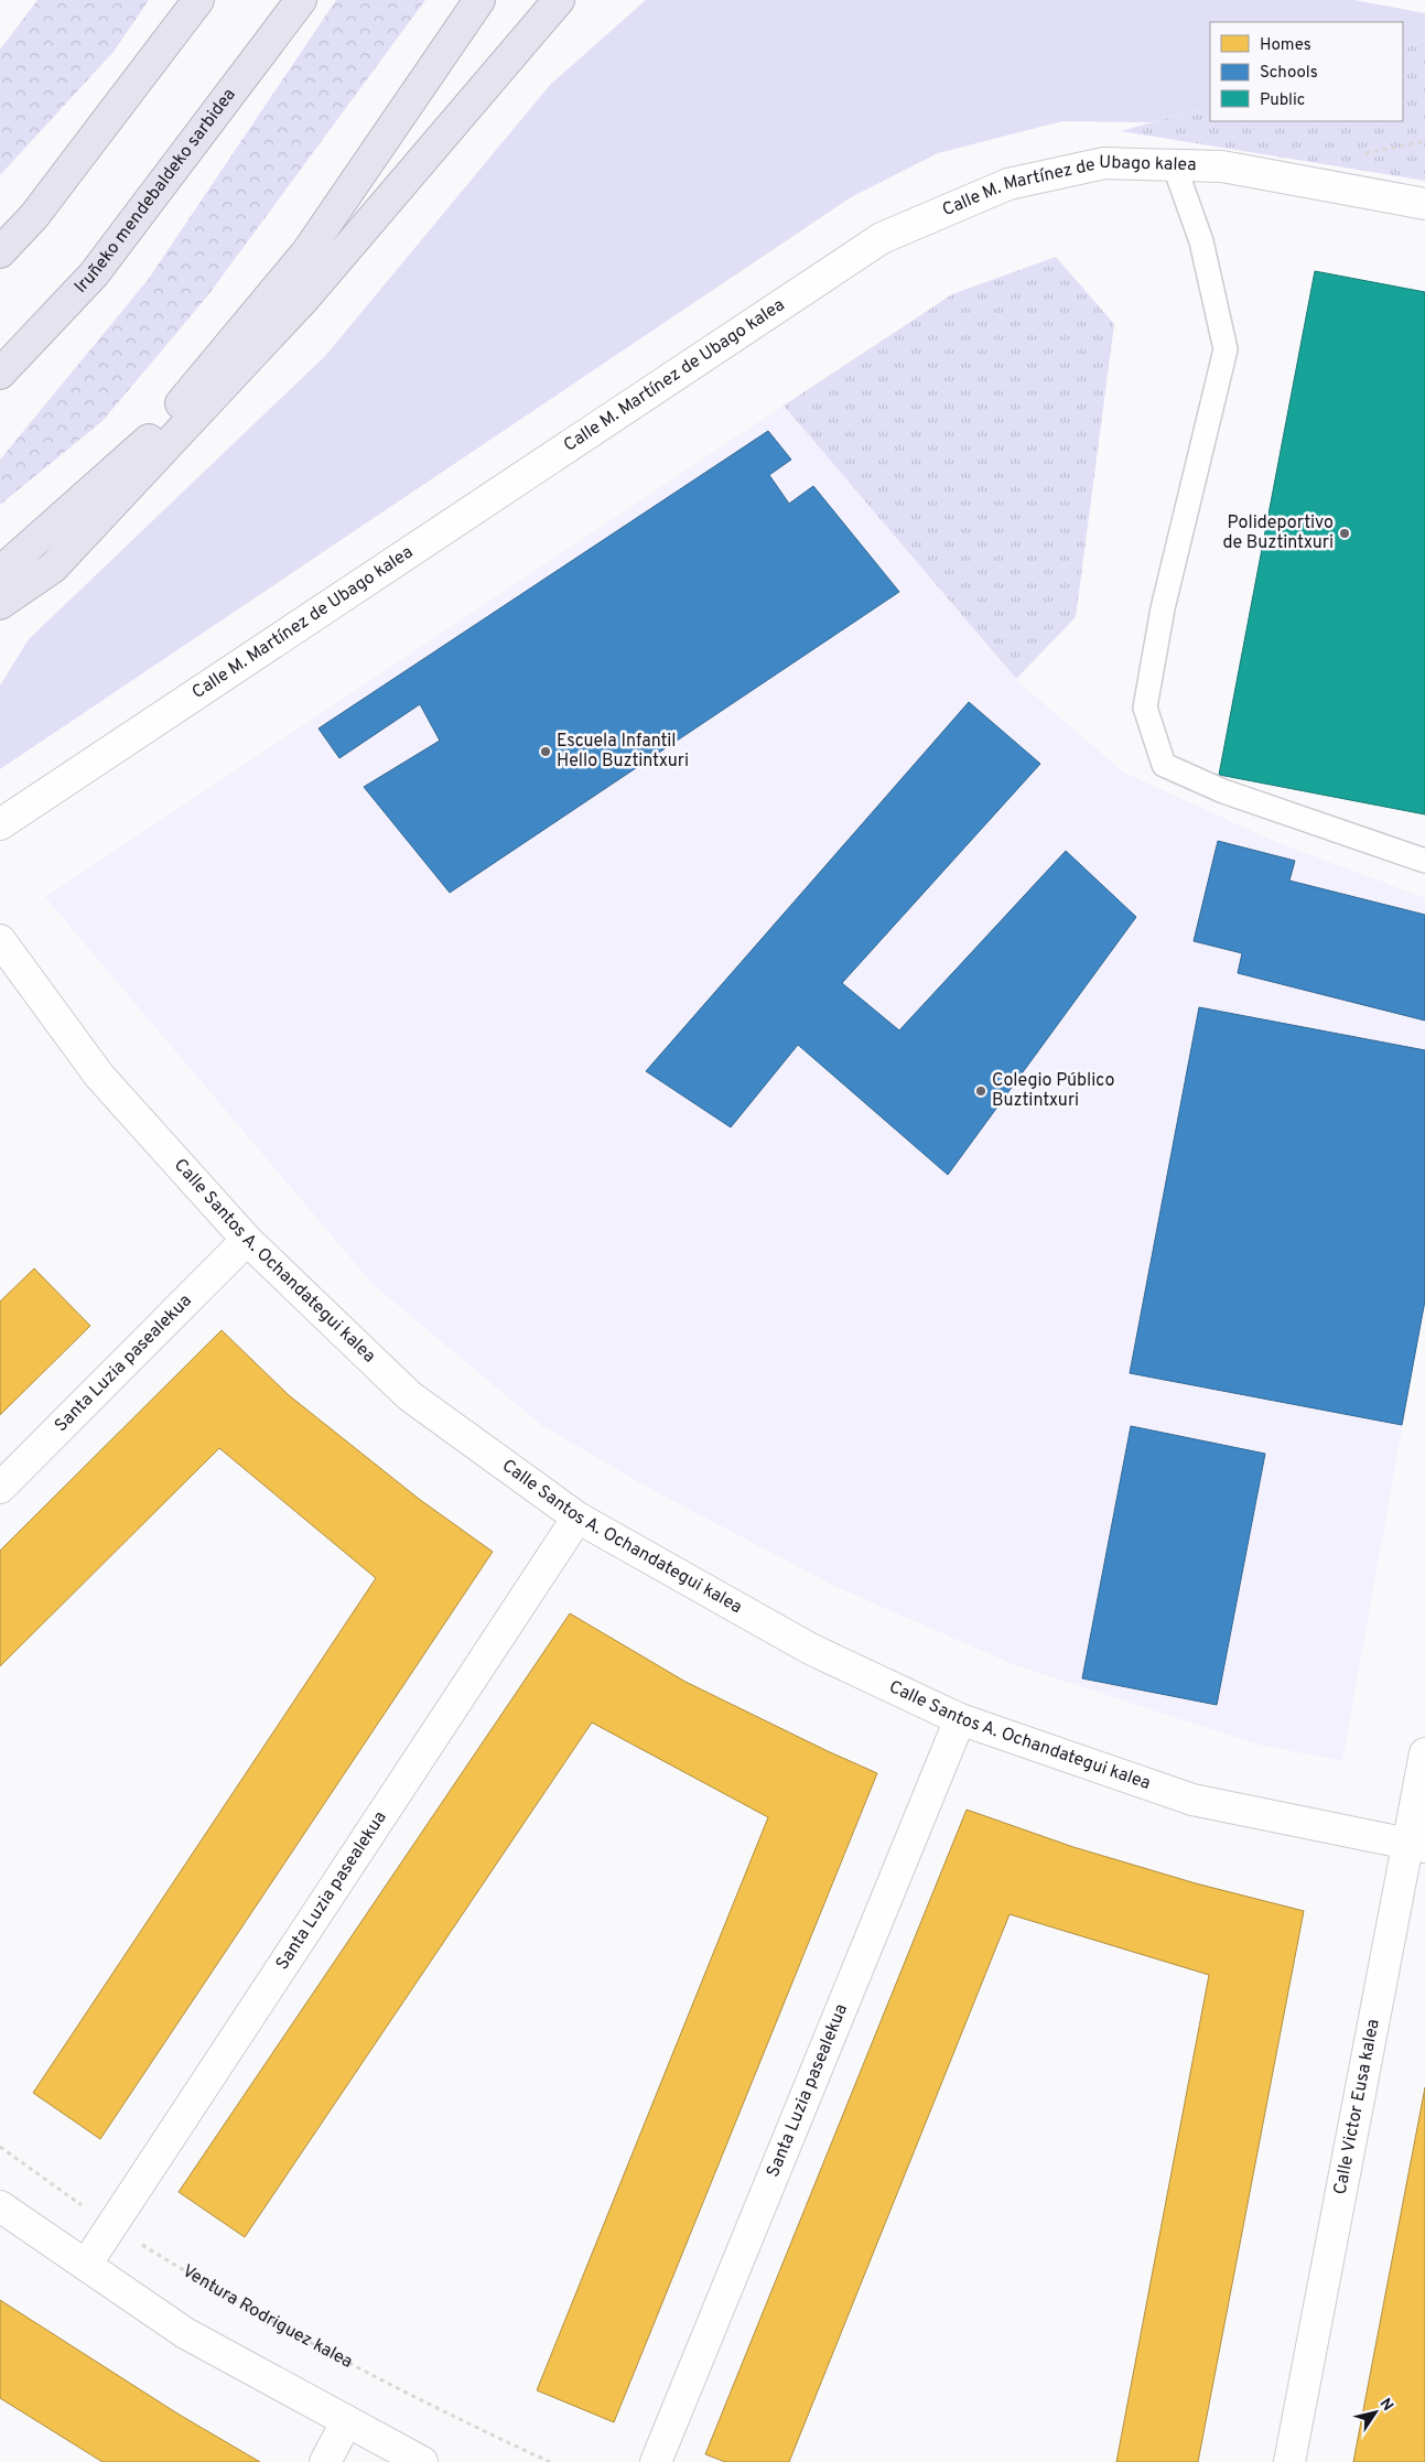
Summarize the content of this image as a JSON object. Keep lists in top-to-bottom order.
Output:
{
  "streets": {
    "highway": ["Iruñeko mendebaldeko sarbidea"],
    "street": [
      "Calle M. Martínez de Ubago kalea",
      "Calle Santos A. Ochandategui kalea",
      "Santa Luzia pasealekua",
      "Calle Victor Eusa kalea"
    ],
    "path": ["Ventura Rodriguez kalea"]
  },
  "crossings": [
    ["Calle Santos A. Ochandategui kalea", "Santa Luzia pasealekua"],
    ["Calle Santos A. Ochandategui kalea", "Calle Victor Eusa kalea"],
    ["Santa Luzia pasealekua", "Ventura Rodriguez kalea"]
  ],
  "places": ["Polideportivo de Buztintxuri", "Escuela Infantil Hello Buztintxuri", "Colegio Público Buztintxuri"],
  "legend": ["Homes", "Schools", "Public"],
  "north": "top right"
}
